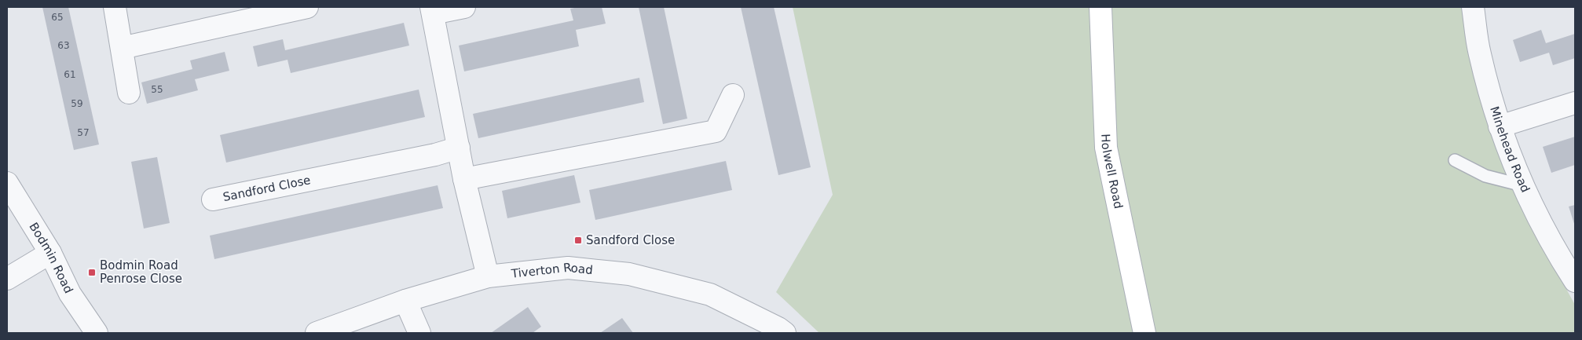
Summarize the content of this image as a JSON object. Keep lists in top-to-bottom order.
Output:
{
  "streets": {
    "street": [
      "Minehead Road",
      "Holwell Road",
      "Sandford Close",
      "Bodmin Road",
      "Tiverton Road"
    ]
  },
  "places": {
    "transit": ["Sandford Close", "Bodmin Road Penrose Close"]
  },
  "house_numbers": [
    "65",
    "63",
    "61",
    "55",
    "59",
    "57"
  ]
}
